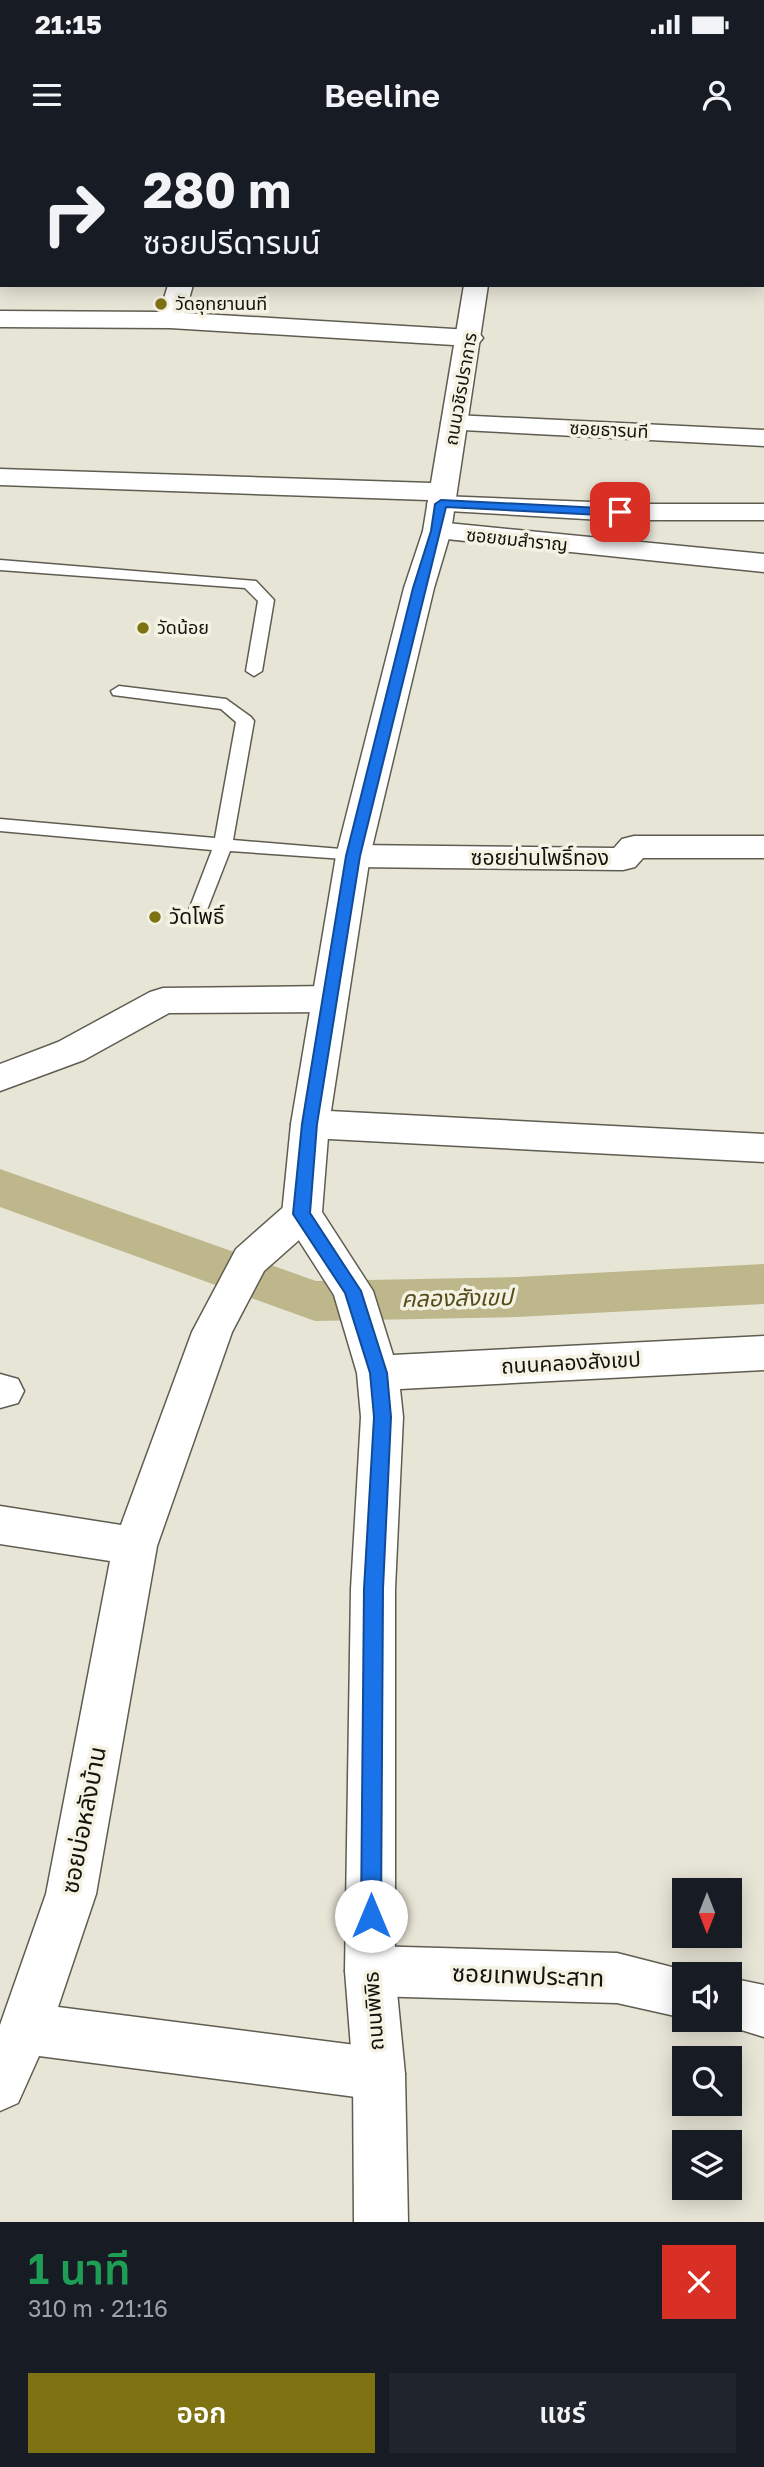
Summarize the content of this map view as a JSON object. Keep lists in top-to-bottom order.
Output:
{
  "streets": {
    "street": [
      "ถนนวชิรปราการ",
      "ซอยธารนที",
      "ซอยชมสำราญ",
      "ซอยย่านโพธิ์ทอง",
      "ถนนคลองสังเขป",
      "ซอยบ่อหลังบ้าน",
      "ซอยเทพประสาท",
      "ถนนพิพิธ"
    ]
  },
  "crossings": [
    ["ถนนวชิรปราการ", "ซอยธารนที"],
    ["ถนนวชิรปราการ", "ซอยชมสำราญ"],
    ["ถนนคลองสังเขป", "ถนนพิพิธ"],
    ["ซอยบ่อหลังบ้าน", "ถนนพิพิธ"],
    ["ซอยเทพประสาท", "ถนนพิพิธ"]
  ],
  "water": ["คลองสังเขป"],
  "places": ["วัดอุทยานนที", "วัดน้อย", "วัดโพธิ์"],
  "north": "bottom",
  "page": {
    "status": "21:15",
    "header": "Beeline",
    "turn": ["280 m", "ซอยปรีดารมน์"],
    "heading": ["1 นาที", "310 m · 21:16"],
    "buttons": ["ออก", "แชร์"]
  }
}
